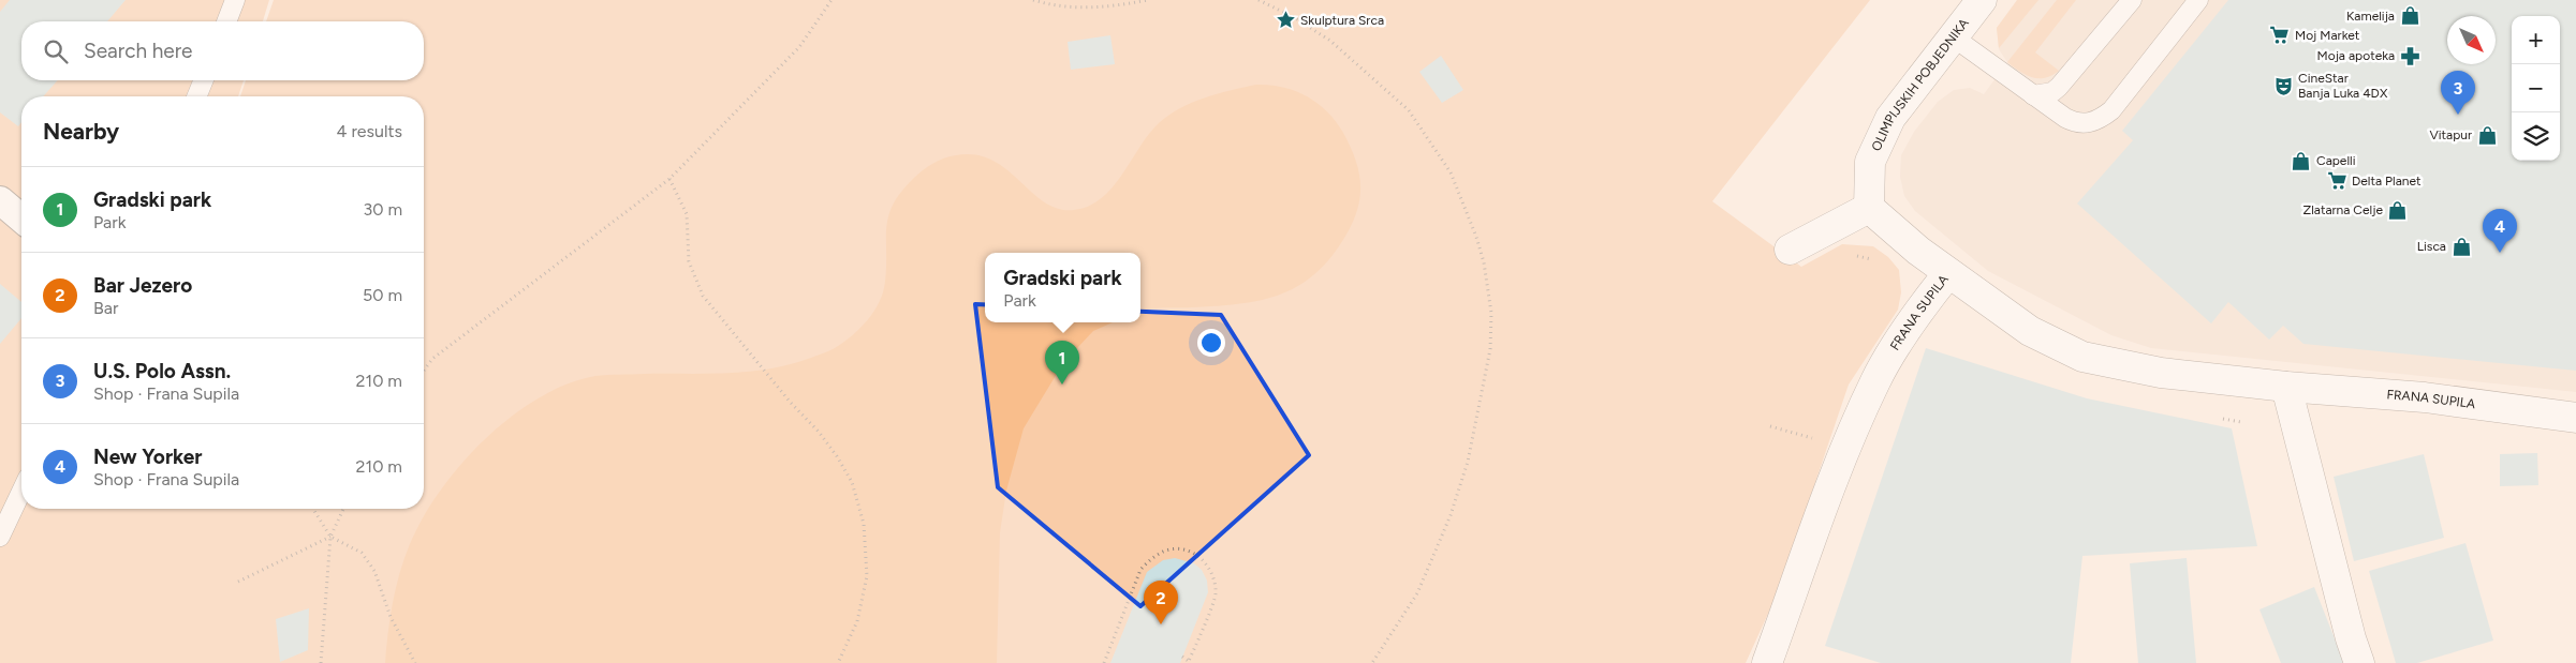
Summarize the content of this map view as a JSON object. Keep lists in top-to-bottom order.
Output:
{
  "streets": {
    "street": ["OLIMPIJSKIH POBJEDNIKA", "FRANA SUPILA"]
  },
  "places": {
    "shop": [
      "Kamelija",
      "Vitapur",
      "Capelli",
      "Zlatarna Celje",
      "Lisca"
    ],
    "place": ["Skulptura Srca"],
    "supermarket": ["Moj Market", "Delta Planet"],
    "pharmacy": ["Moja apoteka"],
    "theatre": ["CineStar Banja Luka 4DX"]
  },
  "north": "bottom right",
  "page": {
    "map_buttons": ["+", "−"],
    "search": "Search here",
    "pins": [
      "3",
      "4",
      "1",
      "2"
    ],
    "heading": ["Nearby", "4 results"],
    "list": [
      {
        "mark": "1",
        "name": "Gradski park",
        "note": "Park",
        "value": "30 m"
      },
      {
        "mark": "2",
        "name": "Bar Jezero",
        "note": "Bar",
        "value": "50 m"
      },
      {
        "mark": "3",
        "name": "U.S. Polo Assn.",
        "note": "Shop · Frana Supila",
        "value": "210 m"
      },
      {
        "mark": "4",
        "name": "New Yorker",
        "note": "Shop · Frana Supila",
        "value": "210 m"
      }
    ],
    "popup": ["Gradski park", "Park"]
  }
}
